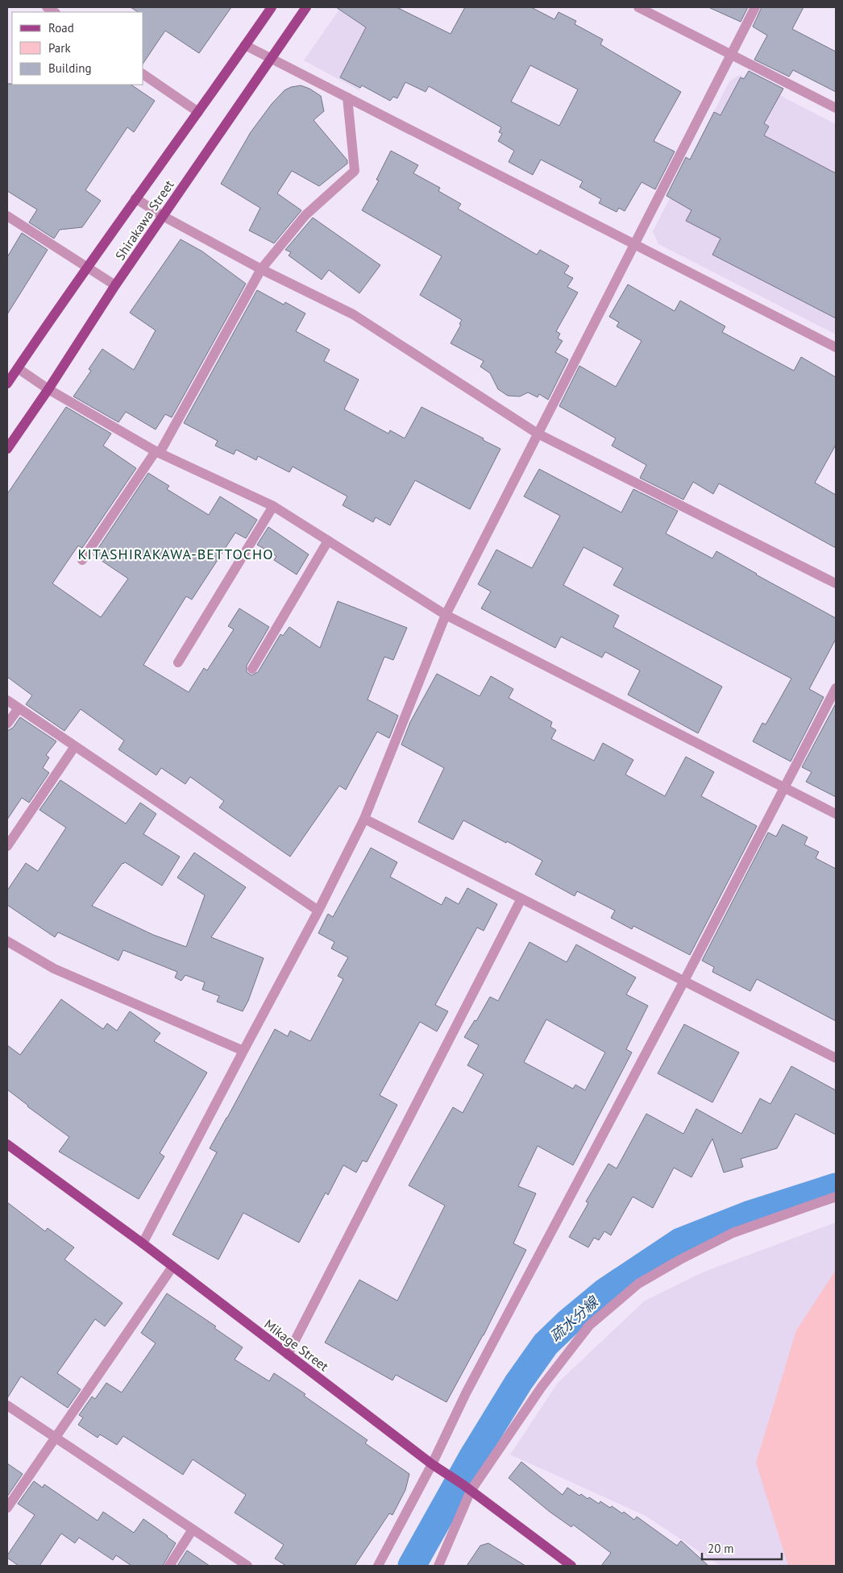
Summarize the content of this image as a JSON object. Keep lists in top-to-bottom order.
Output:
{
  "streets": {
    "main road": ["Shirakawa Street", "Mikage Street"]
  },
  "districts": ["KITASHIRAKAWA-BETTOCHO"],
  "water": ["疏水分線"],
  "legend": ["Road", "Park", "Building"],
  "scale_bar": "20 m"
}
